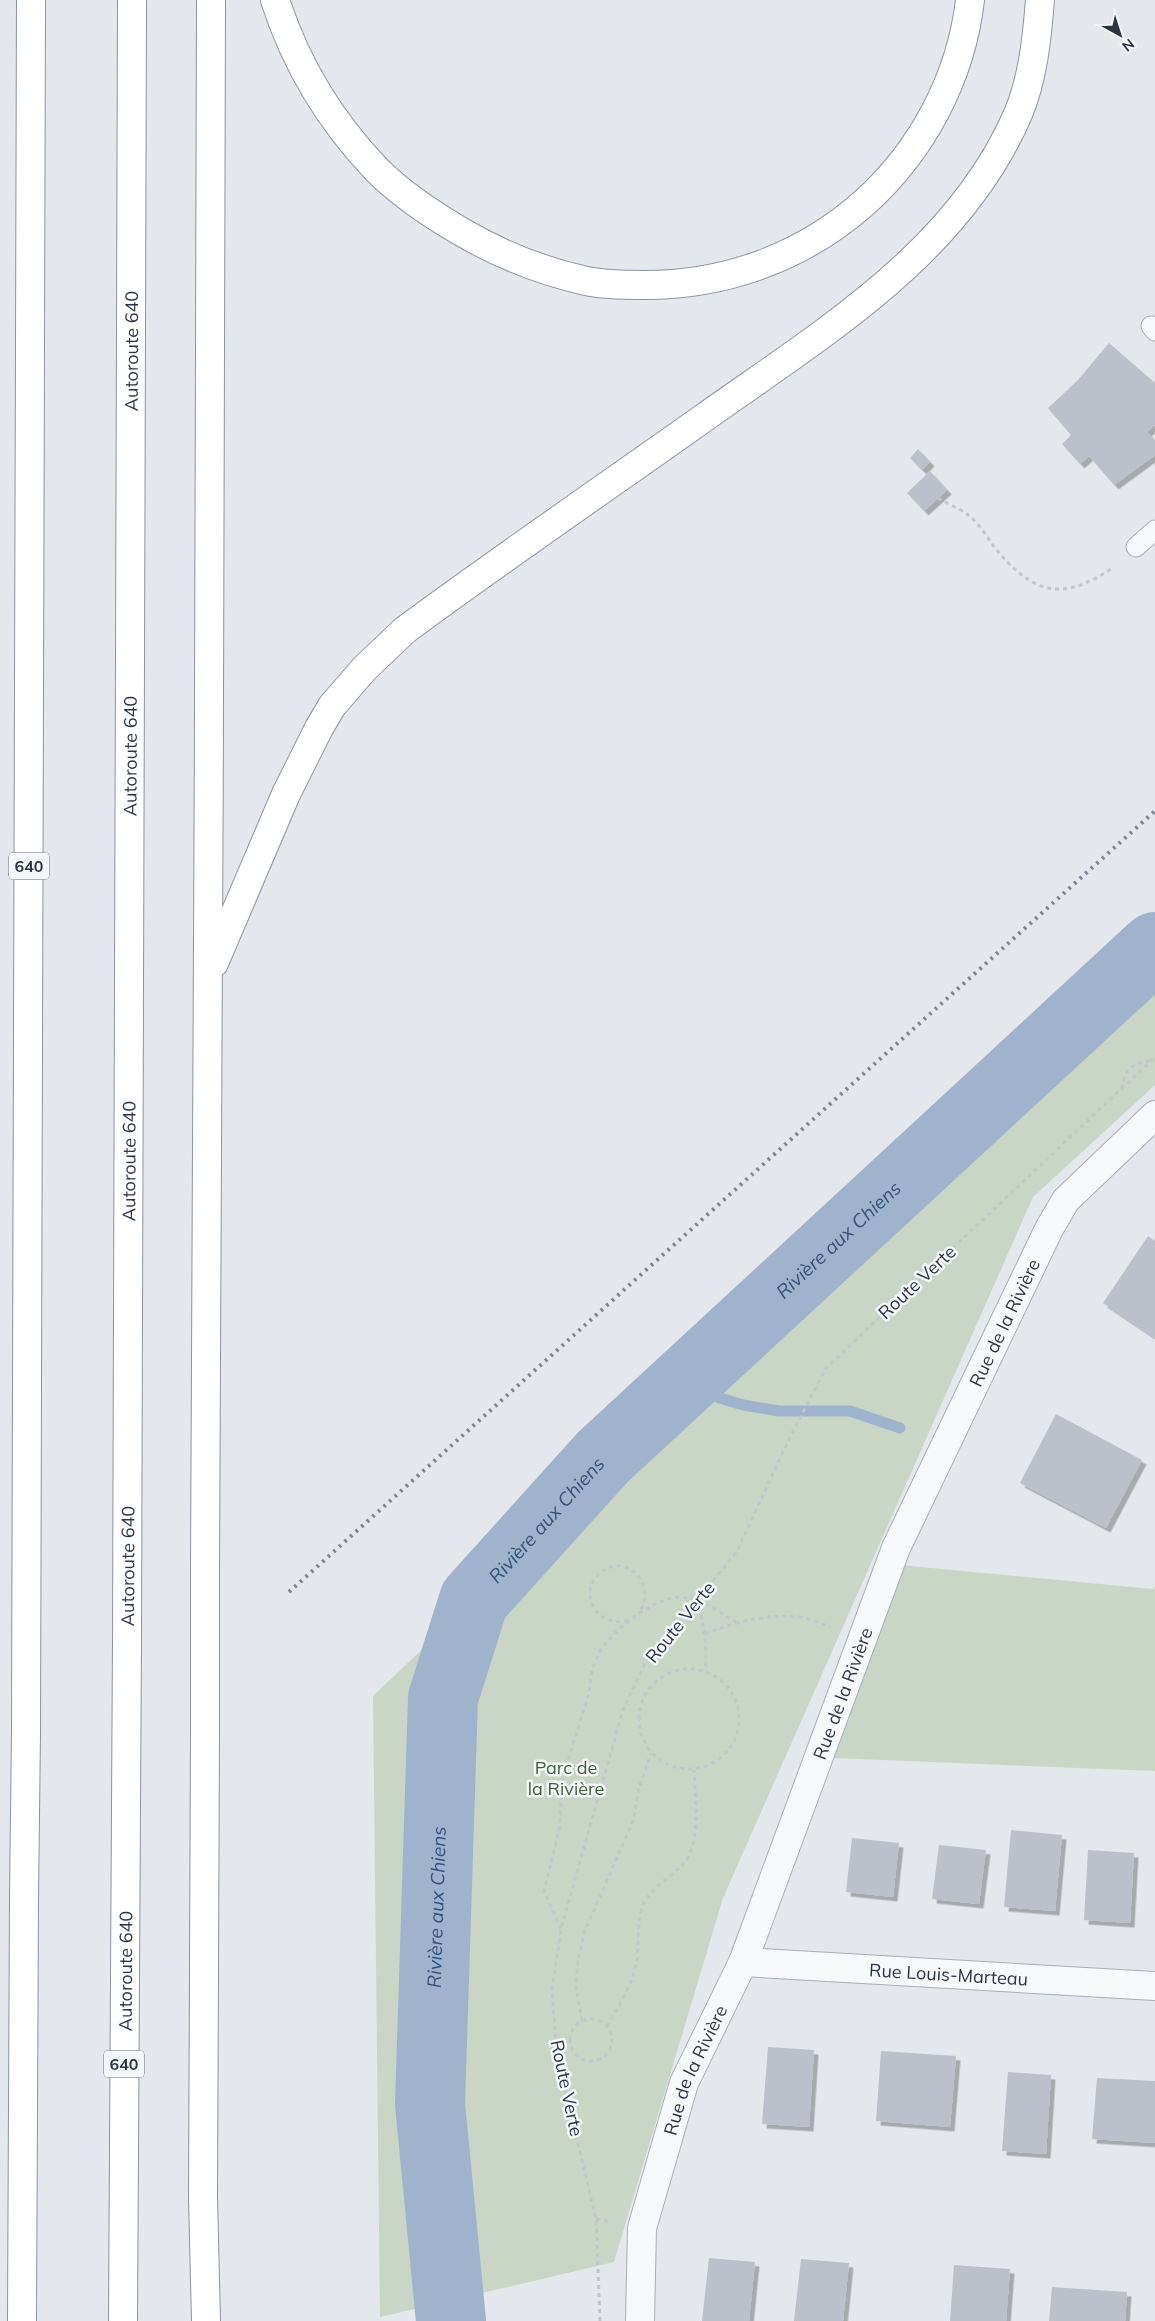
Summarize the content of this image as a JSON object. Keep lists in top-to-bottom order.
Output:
{
  "streets": {
    "highway": ["Autoroute 640", "640"],
    "street": ["Rue de la Rivière", "Rue Louis-Marteau"],
    "path": ["Route Verte"]
  },
  "crossings": [
    ["Rue de la Rivière", "Rue Louis-Marteau"]
  ],
  "water": ["Rivière aux Chiens"],
  "parks": ["Parc de la Rivière"],
  "north": "bottom right"
}
